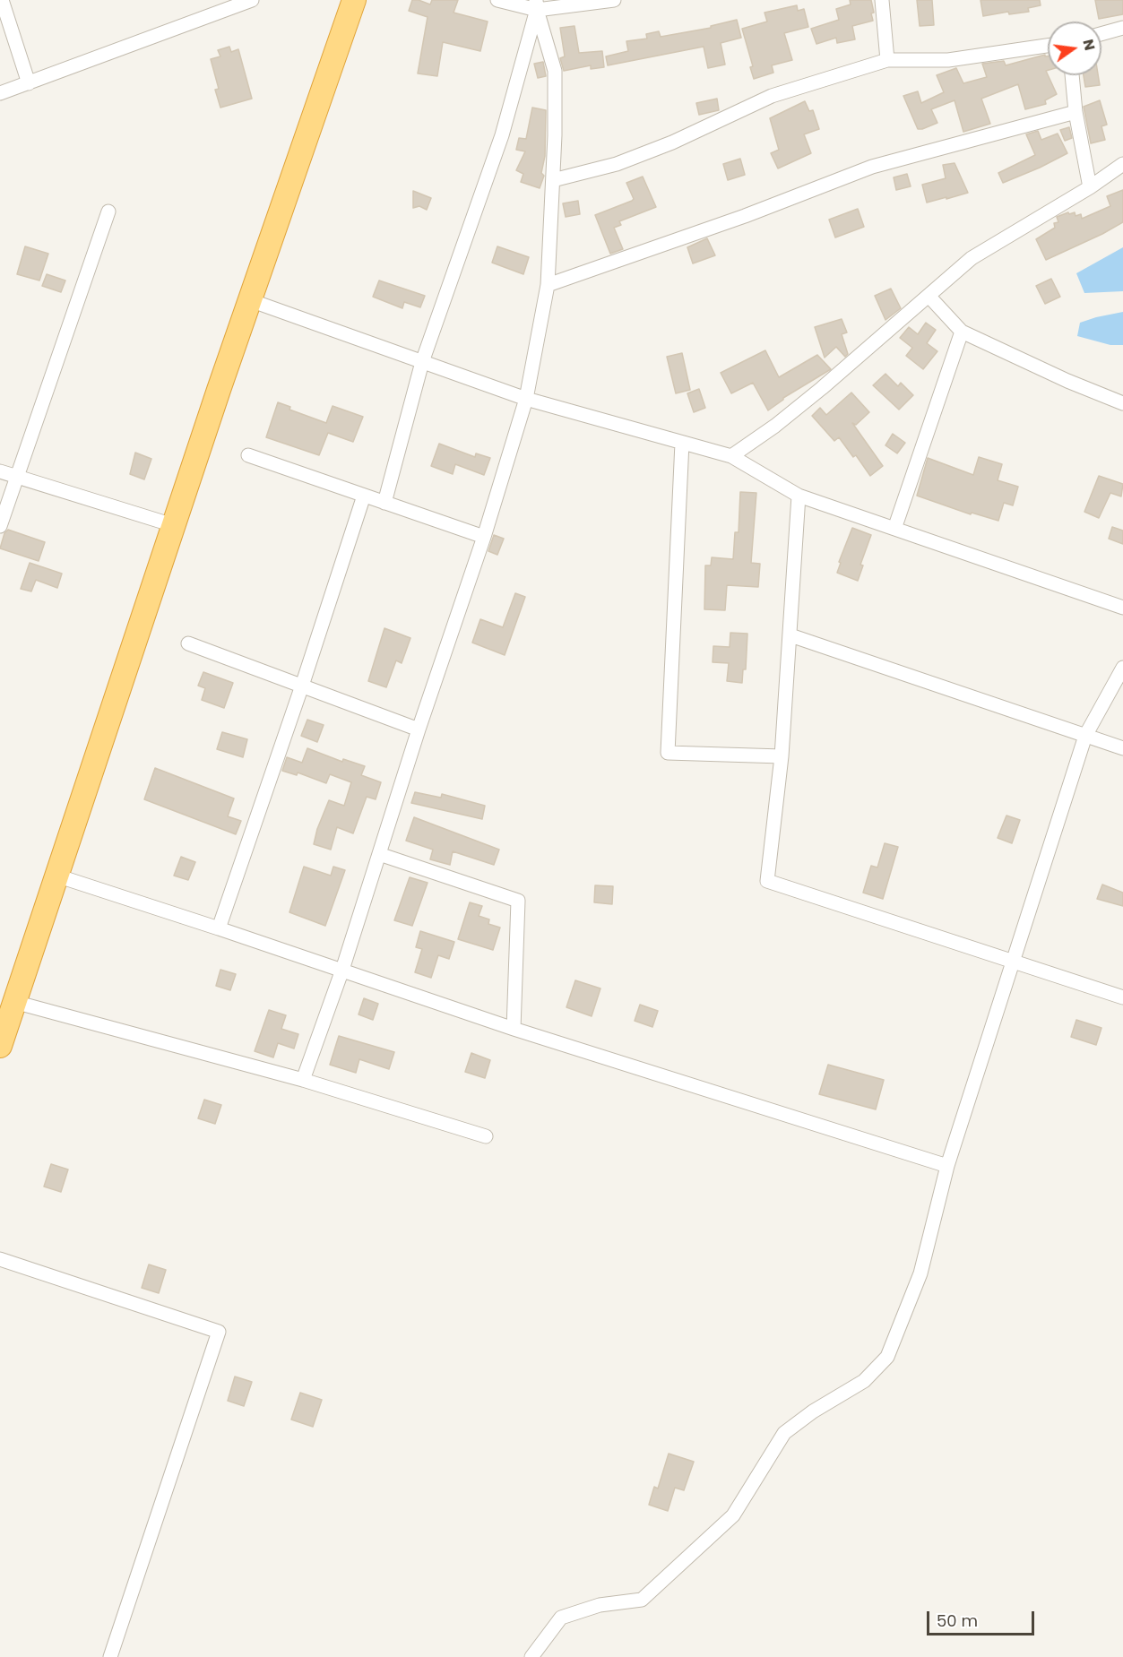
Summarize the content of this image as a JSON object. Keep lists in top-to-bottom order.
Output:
{
  "scale_bar": "50 m",
  "north": "right"
}
